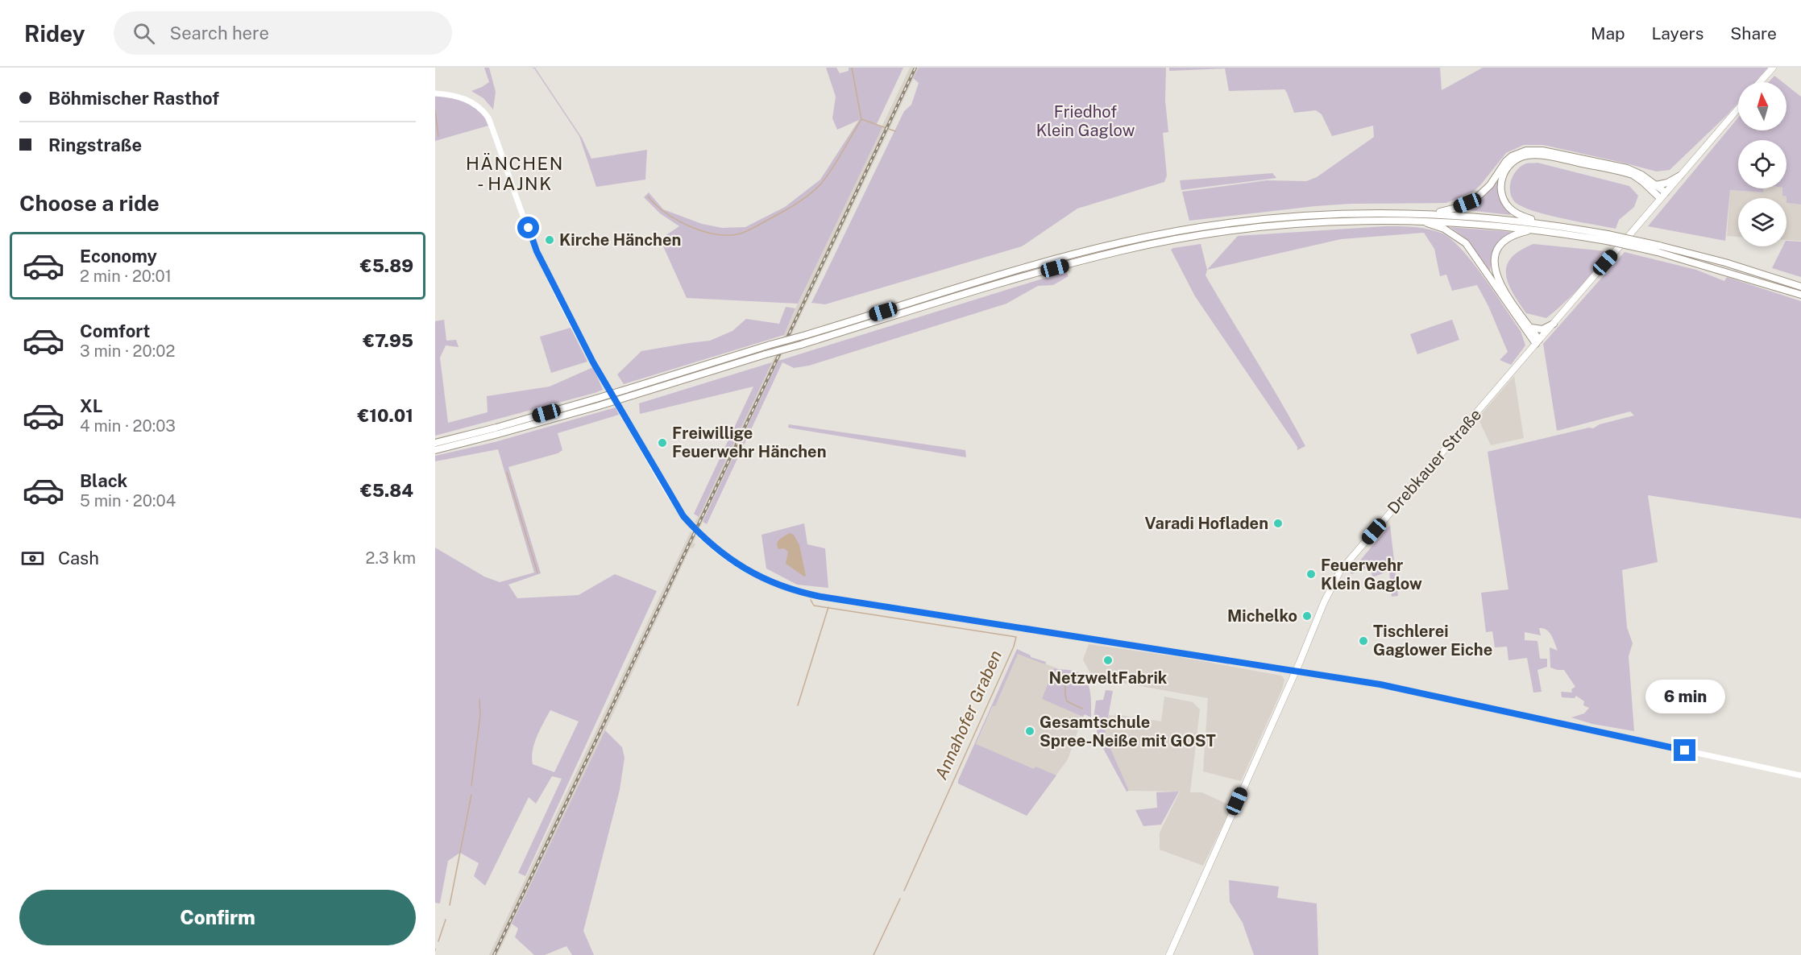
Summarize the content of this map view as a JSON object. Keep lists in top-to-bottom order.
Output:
{
  "streets": {
    "main road": ["Drebkauer Straße"]
  },
  "districts": ["HÄNCHEN - HAJNK"],
  "water": ["Annahofer Graben"],
  "parks": ["Friedhof Klein Gaglow"],
  "places": [
    "Kirche Hänchen",
    "Freiwillige Feuerwehr Hänchen",
    "Varadi Hofladen",
    "Feuerwehr Klein Gaglow",
    "Michelko",
    "Tischlerei Gaglower Eiche",
    "NetzweltFabrik",
    "Gesamtschule Spree-Neiße mit GOST"
  ],
  "north": "top",
  "page": {
    "header": "Ridey",
    "search": "Search here",
    "nav": ["Map", "Layers", "Share"],
    "banner": ["Böhmischer Rasthof", "Ringstraße"],
    "heading": "Choose a ride",
    "list": [
      {
        "name": "Economy",
        "note": "2 min · 20:01",
        "value": "€5.89"
      },
      {
        "name": "Comfort",
        "note": "3 min · 20:02",
        "value": "€7.95"
      },
      {
        "name": "XL",
        "note": "4 min · 20:03",
        "value": "€10.01"
      },
      {
        "name": "Black",
        "note": "5 min · 20:04",
        "value": "€5.84"
      }
    ],
    "pay": ["Cash", "2.3 km"],
    "bubble": "6 min",
    "buttons": "Confirm"
  }
}
